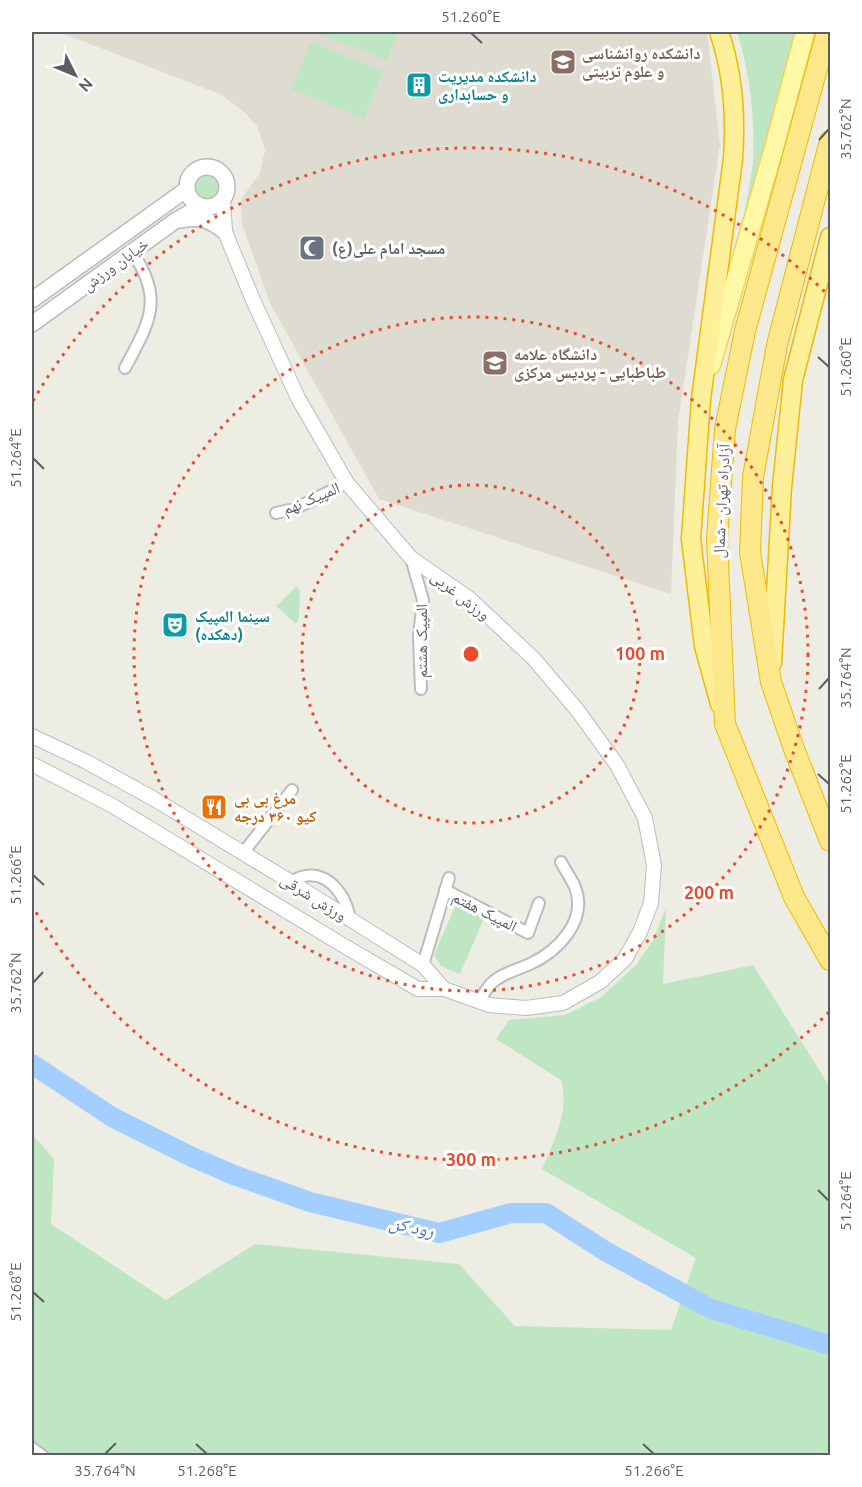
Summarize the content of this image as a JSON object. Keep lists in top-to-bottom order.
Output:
{
  "streets": {
    "highway": ["آزادراه تهران - شمال"],
    "main road": ["خیابان ورزش"],
    "street": [
      "المپیک نهم",
      "ورزش غربی",
      "المپیک هشتم",
      "ورزش شرقی",
      "المپیک هفتم"
    ]
  },
  "crossings": [
    ["خیابان ورزش", "ورزش غربی"],
    ["المپیک نهم", "ورزش غربی"],
    ["ورزش غربی", "المپیک هشتم"],
    ["ورزش غربی", "ورزش شرقی"],
    ["ورزش شرقی", "المپیک هفتم"]
  ],
  "water": ["رود کن"],
  "places": {
    "school or university": ["دانشکده روانشناسی و علوم تربیتی", "دانشگاه علامه طباطبایی - پردیس مرکزی"],
    "building": ["دانشکده مدیریت و حسابداری"],
    "mosque": ["مسجد امام علی(ع)"],
    "theatre": ["سینما المپیک (دهکده)"],
    "restaurant": ["مرغ بی بی کیو ۳۶۰ درجه"]
  },
  "north": "bottom right",
  "coordinates": [
    "51.260°E",
    "35.762°N",
    "51.264°E",
    "35.764°N",
    "51.262°E",
    "51.266°E",
    "51.268°E"
  ],
  "rings": ["100 m", "200 m", "300 m"]
}
